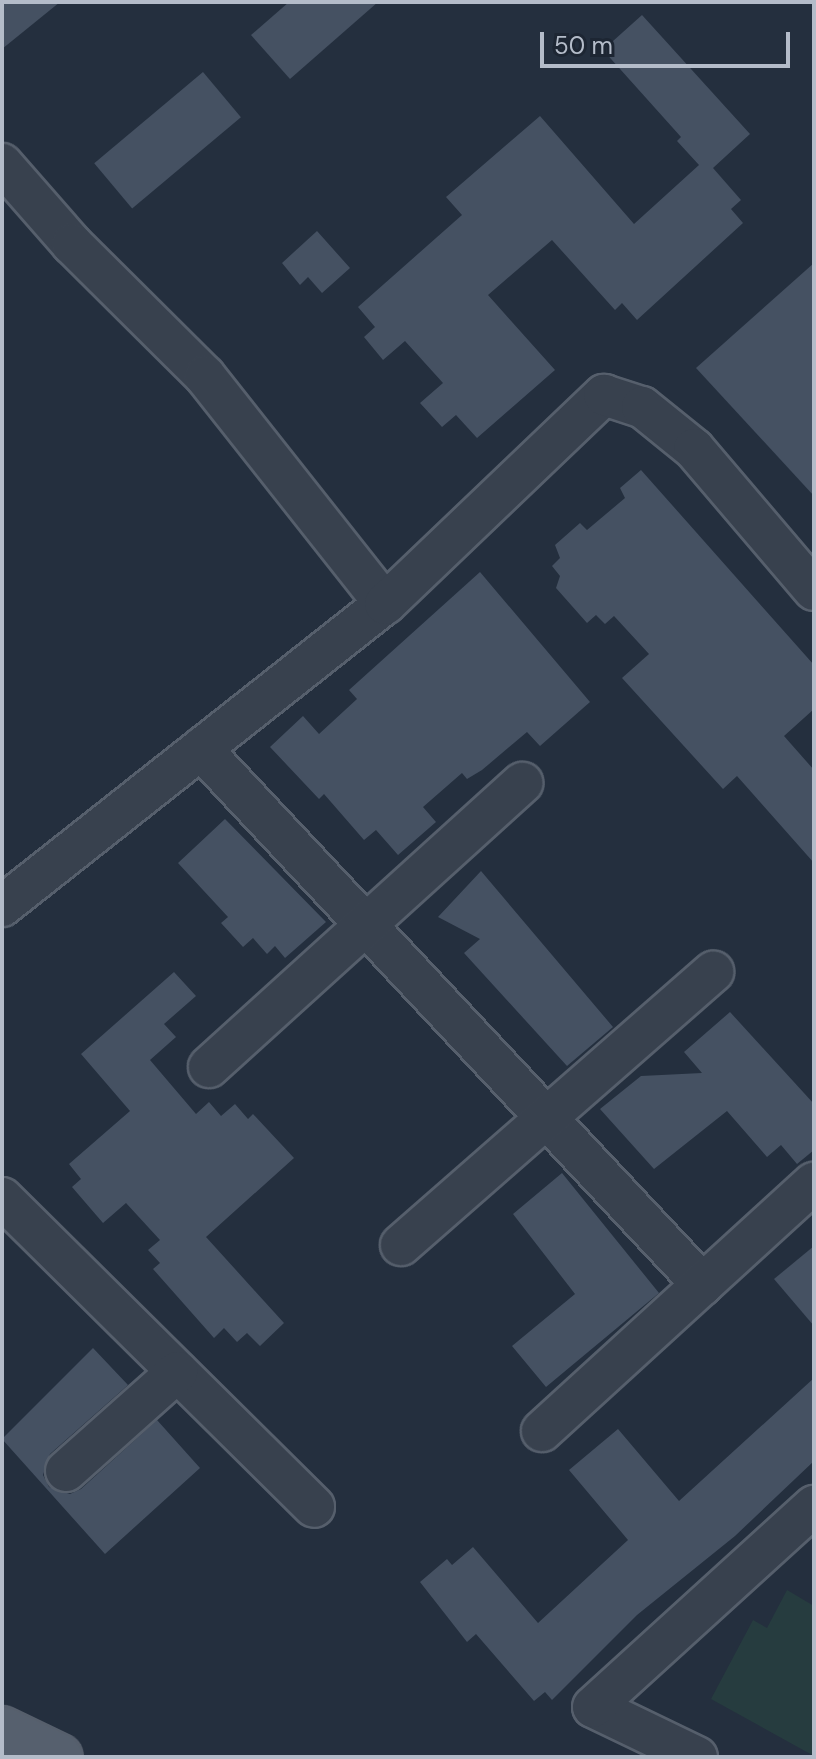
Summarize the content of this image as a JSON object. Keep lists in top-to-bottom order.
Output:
{
  "scale_bar": "50 m"
}
